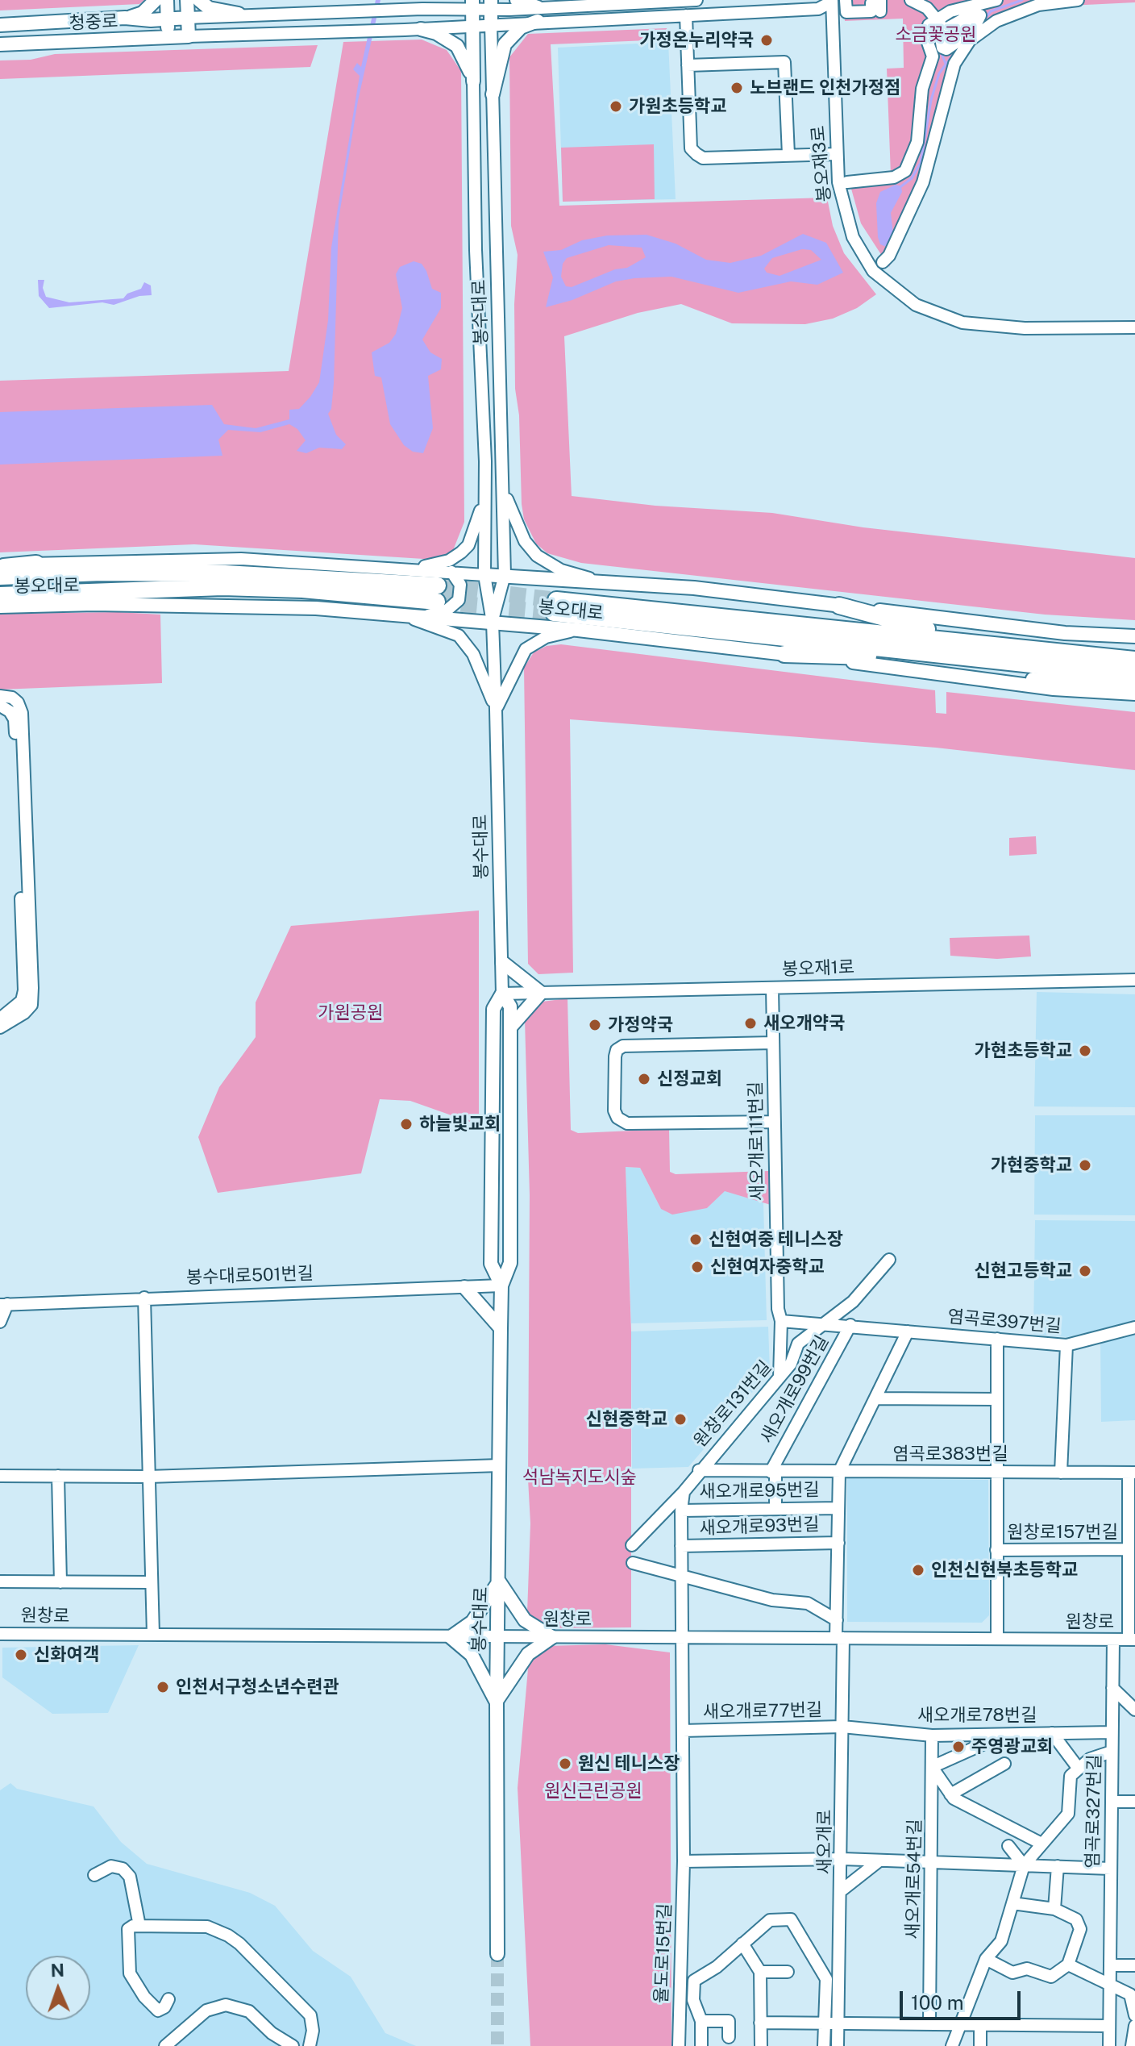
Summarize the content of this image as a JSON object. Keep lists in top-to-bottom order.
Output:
{
  "streets": {
    "highway": ["봉오대로"],
    "main road": ["청중로", "봉수대로"],
    "street": [
      "봉오재3로",
      "봉오재1로",
      "새오개로111번길",
      "봉수대로501번길",
      "염곡로397번길",
      "새오개로99번길",
      "원창로131번길",
      "염곡로383번길",
      "새오개로95번길",
      "새오개로93번길",
      "원창로157번길",
      "원창로",
      "새오개로77번길",
      "새오개로78번길",
      "염곡로327번길",
      "새오개로",
      "새오개로54번길",
      "율도로15번길"
    ]
  },
  "crossings": [
    ["청중로", "봉수대로"],
    ["봉수대로", "봉오대로"],
    ["봉수대로", "봉오재1로"],
    ["봉수대로", "봉수대로501번길"],
    ["봉수대로", "원창로"],
    ["봉오재1로", "새오개로111번길"],
    ["새오개로111번길", "원창로131번길"],
    ["염곡로397번길", "원창로157번길"],
    ["염곡로397번길", "새오개로"],
    ["새오개로99번길", "원창로131번길"],
    ["새오개로99번길", "염곡로383번길"],
    ["새오개로99번길", "새오개로"],
    ["원창로131번길", "새오개로95번길"],
    ["원창로131번길", "새오개로93번길"],
    ["원창로131번길", "원창로"],
    ["원창로131번길", "율도로15번길"],
    ["염곡로383번길", "원창로157번길"],
    ["염곡로383번길", "새오개로"],
    ["새오개로95번길", "새오개로"],
    ["새오개로93번길", "새오개로"],
    ["원창로157번길", "원창로"],
    ["원창로", "염곡로327번길"],
    ["원창로", "새오개로"],
    ["원창로", "율도로15번길"],
    ["새오개로77번길", "새오개로78번길"],
    ["새오개로77번길", "새오개로"],
    ["새오개로77번길", "율도로15번길"],
    ["새오개로78번길", "염곡로327번길"],
    ["새오개로78번길", "새오개로"],
    ["새오개로78번길", "새오개로54번길"]
  ],
  "parks": [
    "소금꽃공원",
    "가원공원",
    "석남녹지도시숲",
    "원신근린공원"
  ],
  "places": [
    "가정온누리약국",
    "노브랜드 인천가정점",
    "가원초등학교",
    "새오개약국",
    "가정약국",
    "가현초등학교",
    "신정교회",
    "하늘빛교회",
    "가현중학교",
    "신현여중 테니스장",
    "신현여자중학교",
    "신현고등학교",
    "신현중학교",
    "인천신현북초등학교",
    "신화여객",
    "인천서구청소년수련관",
    "주영광교회",
    "원신 테니스장"
  ],
  "scale_bar": "100 m",
  "north": "top"
}
